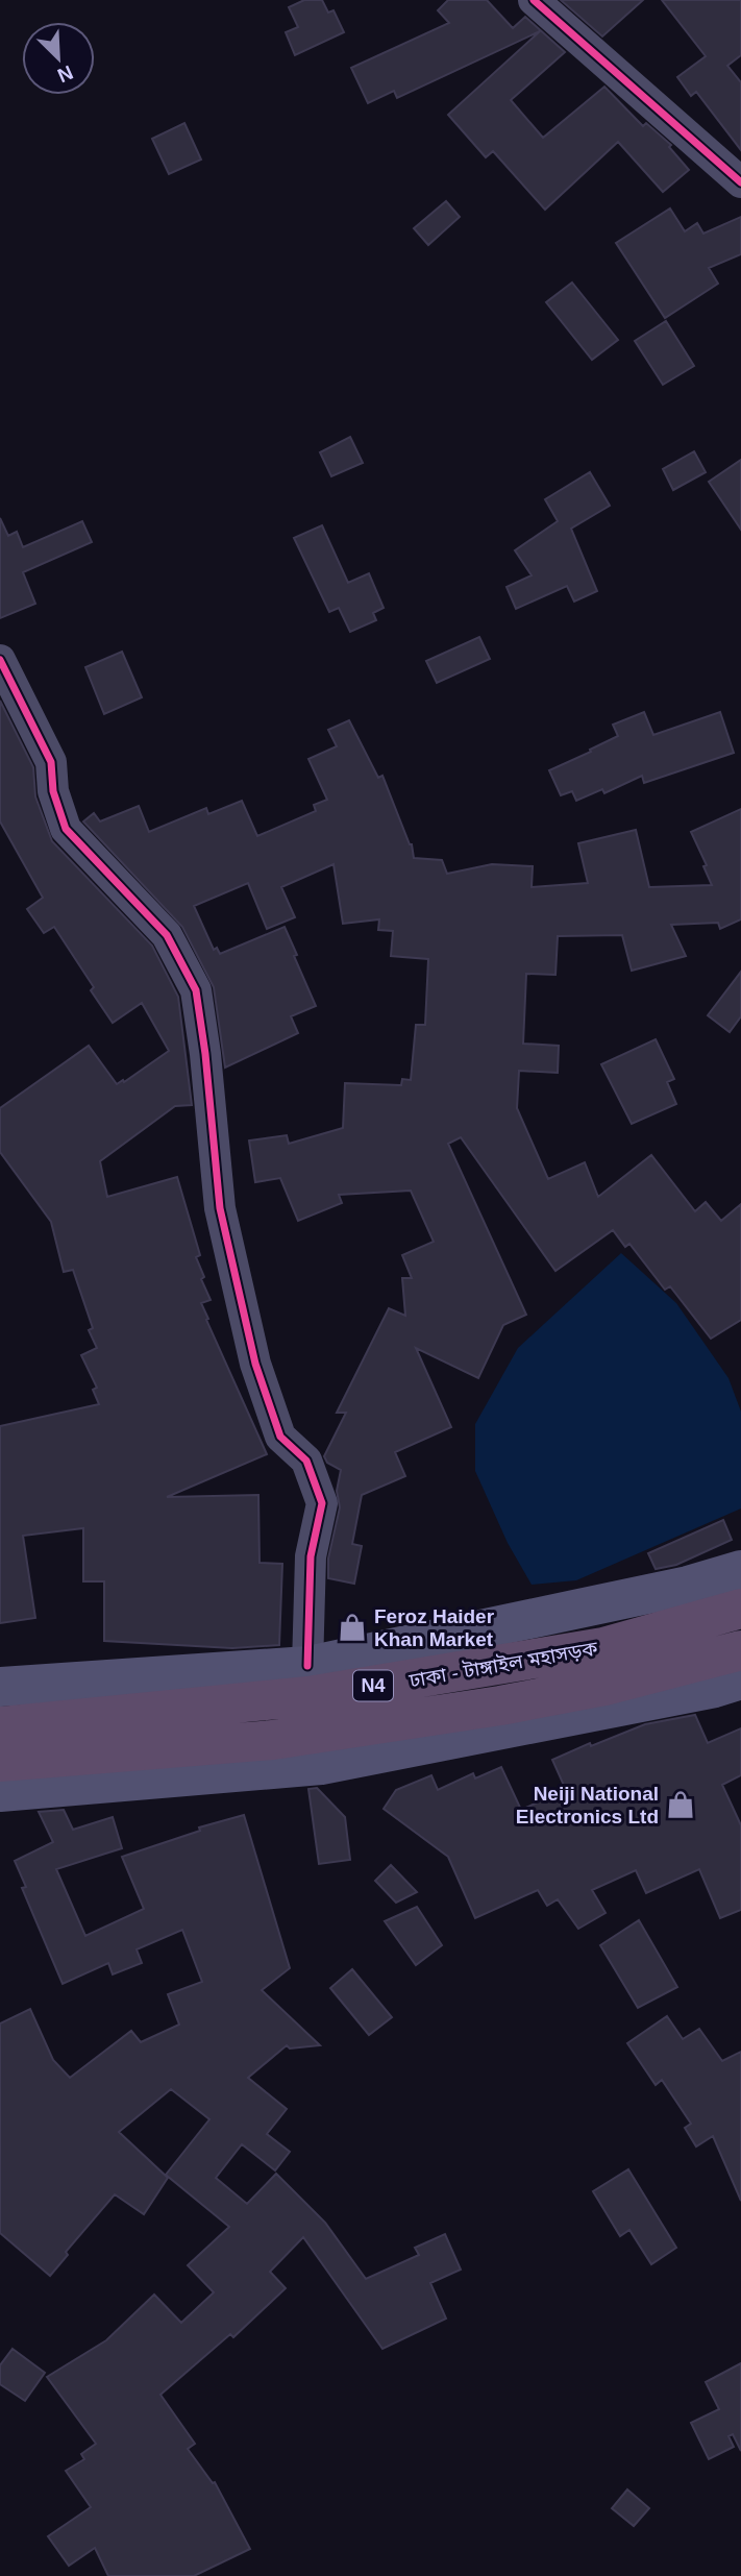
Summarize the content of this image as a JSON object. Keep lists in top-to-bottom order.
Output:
{
  "streets": {
    "highway": ["ঢাকা - টাঙ্গাইল মহাসড়ক", "N4"]
  },
  "places": {
    "shop": ["Feroz Haider Khan Market", "Neiji National Electronics Ltd"]
  },
  "north": "bottom right"
}
